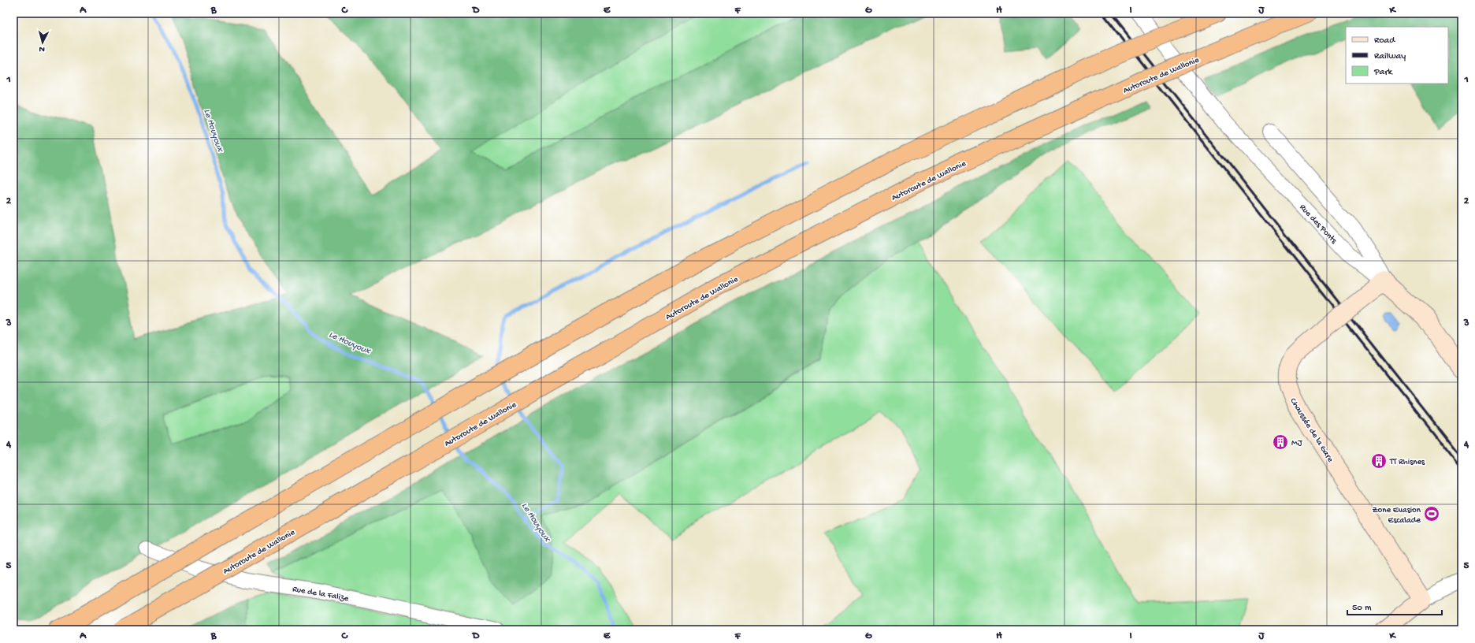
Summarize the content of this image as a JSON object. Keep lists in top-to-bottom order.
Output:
{
  "streets": {
    "highway": ["Autoroute de Wallonie"],
    "street": ["Rue des Ponts", "Chaussée de la Gare", "Rue de la Falize"]
  },
  "crossings": [
    ["Rue des Ponts", "Chaussée de la Gare"]
  ],
  "water": ["Le Houyoux"],
  "places": {
    "building": ["MJ", "TT Rhisnes"],
    "sports": ["Zone Evasion Escalade"]
  },
  "legend": ["Road", "Railway", "Park"],
  "scale_bar": "50 m",
  "north": "bottom",
  "grid": {
    "columns": [
      "A",
      "B",
      "C",
      "D",
      "E",
      "F",
      "G",
      "H",
      "I",
      "J",
      "K"
    ],
    "rows": [
      "1",
      "2",
      "3",
      "4",
      "5"
    ]
  }
}
